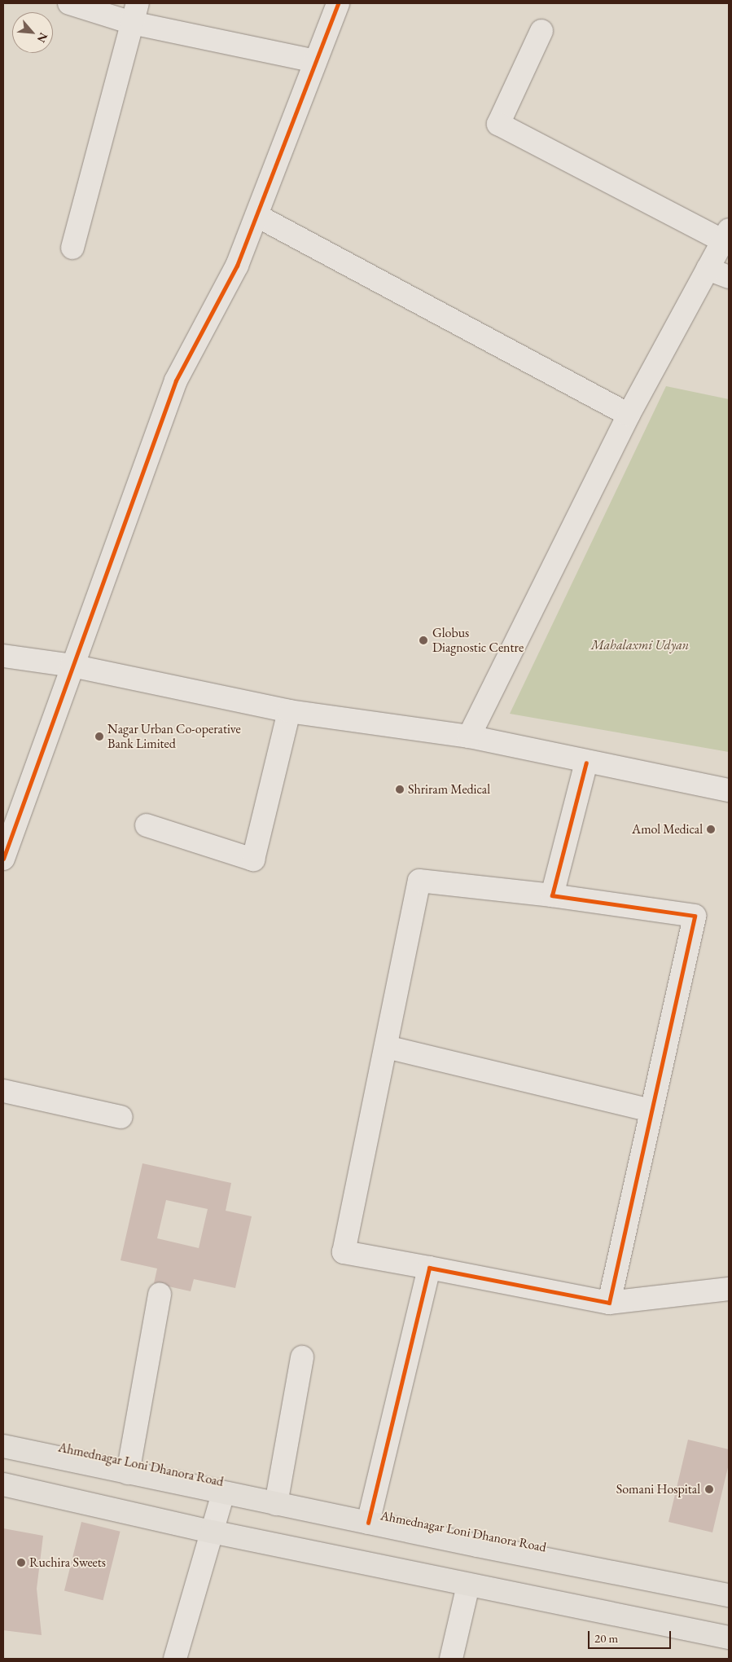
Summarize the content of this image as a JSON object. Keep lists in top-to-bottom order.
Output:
{
  "streets": {
    "main road": ["Ahmednagar Loni Dhanora Road"]
  },
  "parks": ["Mahalaxmi Udyan"],
  "places": [
    "Globus Diagnostic Centre",
    "Nagar Urban Co-operative Bank Limited",
    "Shriram Medical",
    "Amol Medical",
    "Somani Hospital",
    "Ruchira Sweets"
  ],
  "scale_bar": "20 m",
  "north": "bottom right"
}
